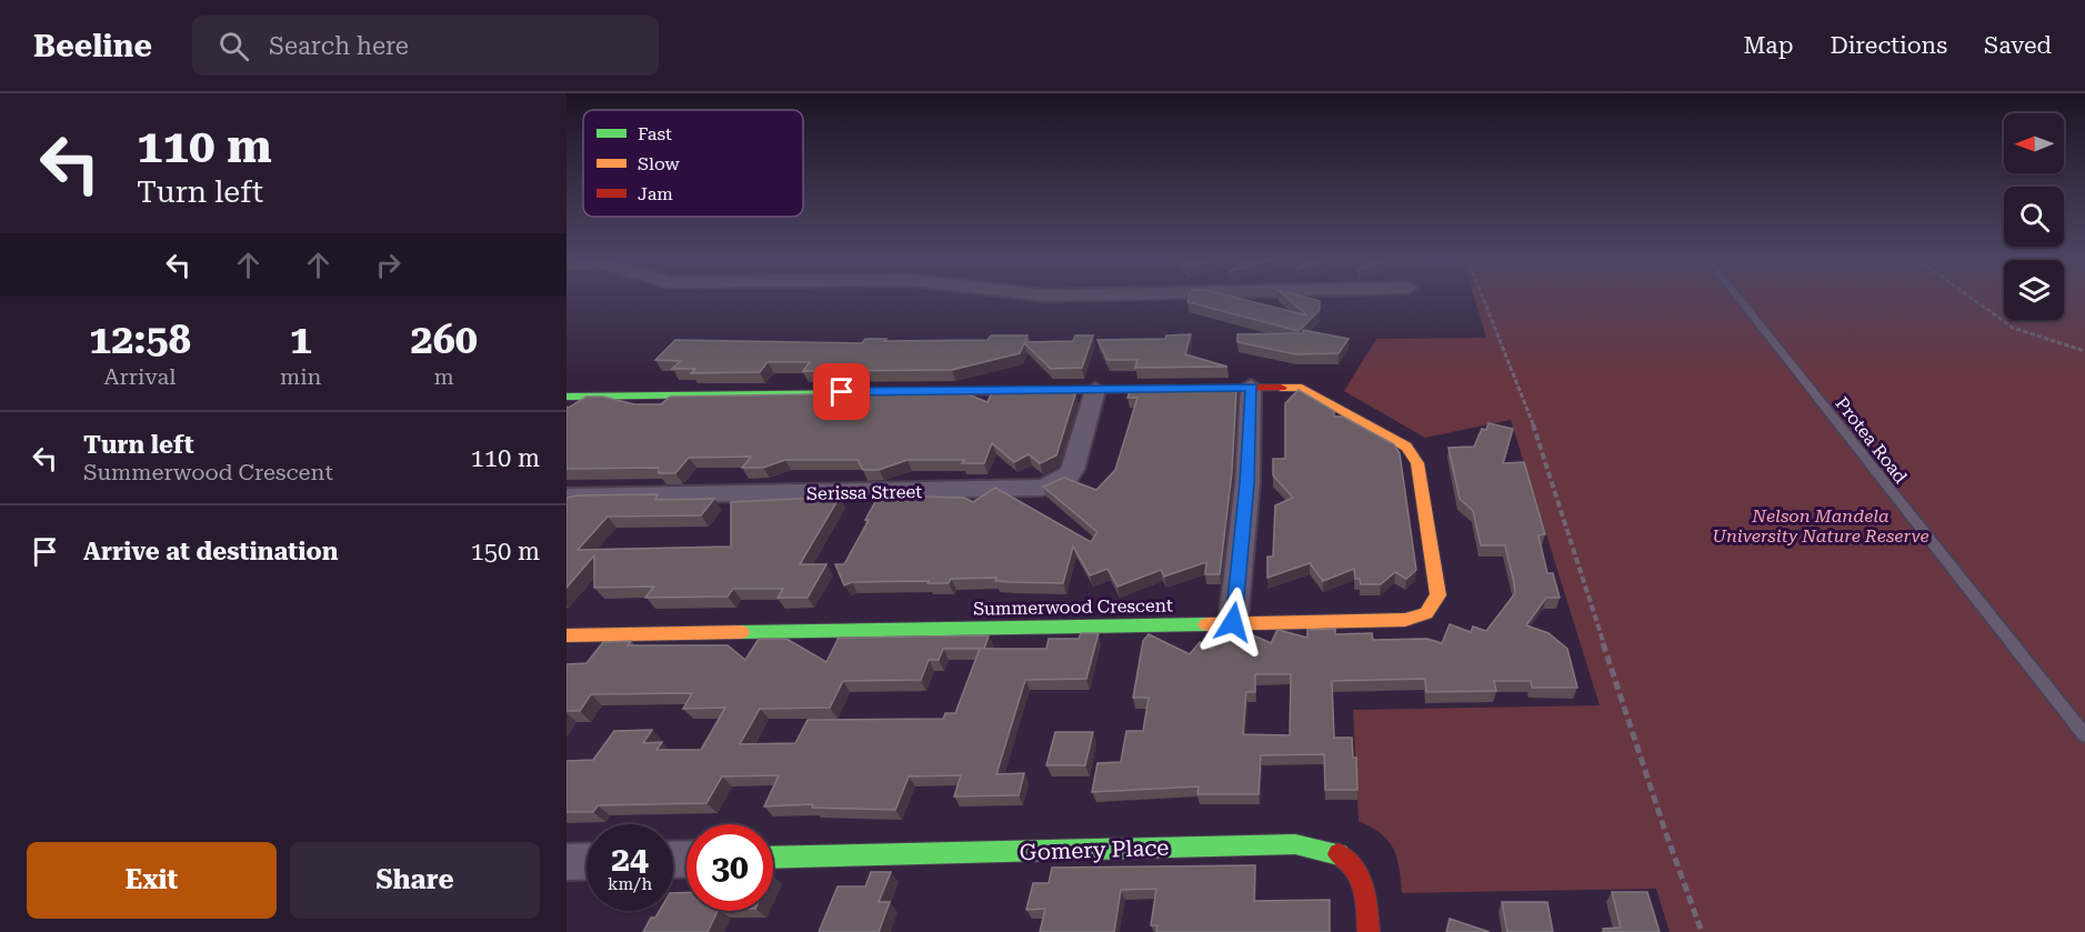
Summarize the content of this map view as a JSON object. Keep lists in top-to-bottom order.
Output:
{
  "streets": {
    "street": ["Serissa Street", "Summerwood Crescent", "Gomery Place"],
    "lane": ["Protea Road"]
  },
  "crossings": [
    ["Serissa Street", "Summerwood Crescent"]
  ],
  "parks": ["Nelson Mandela University Nature Reserve"],
  "legend": ["Fast", "Slow", "Jam"],
  "north": "left",
  "page": {
    "header": "Beeline",
    "search": "Search here",
    "nav": ["Map", "Directions", "Saved"],
    "turn": ["110 m", "Turn left"],
    "eta": [
      "12:58",
      "Arrival",
      "1",
      "min",
      "260",
      "m"
    ],
    "list": [
      {
        "name": "Turn left",
        "note": "Summerwood Crescent",
        "value": "110 m"
      },
      {
        "name": "Arrive at destination",
        "value": "150 m"
      }
    ],
    "speed": "24 km/h",
    "limit": "30",
    "buttons": ["Exit", "Share"]
  }
}
